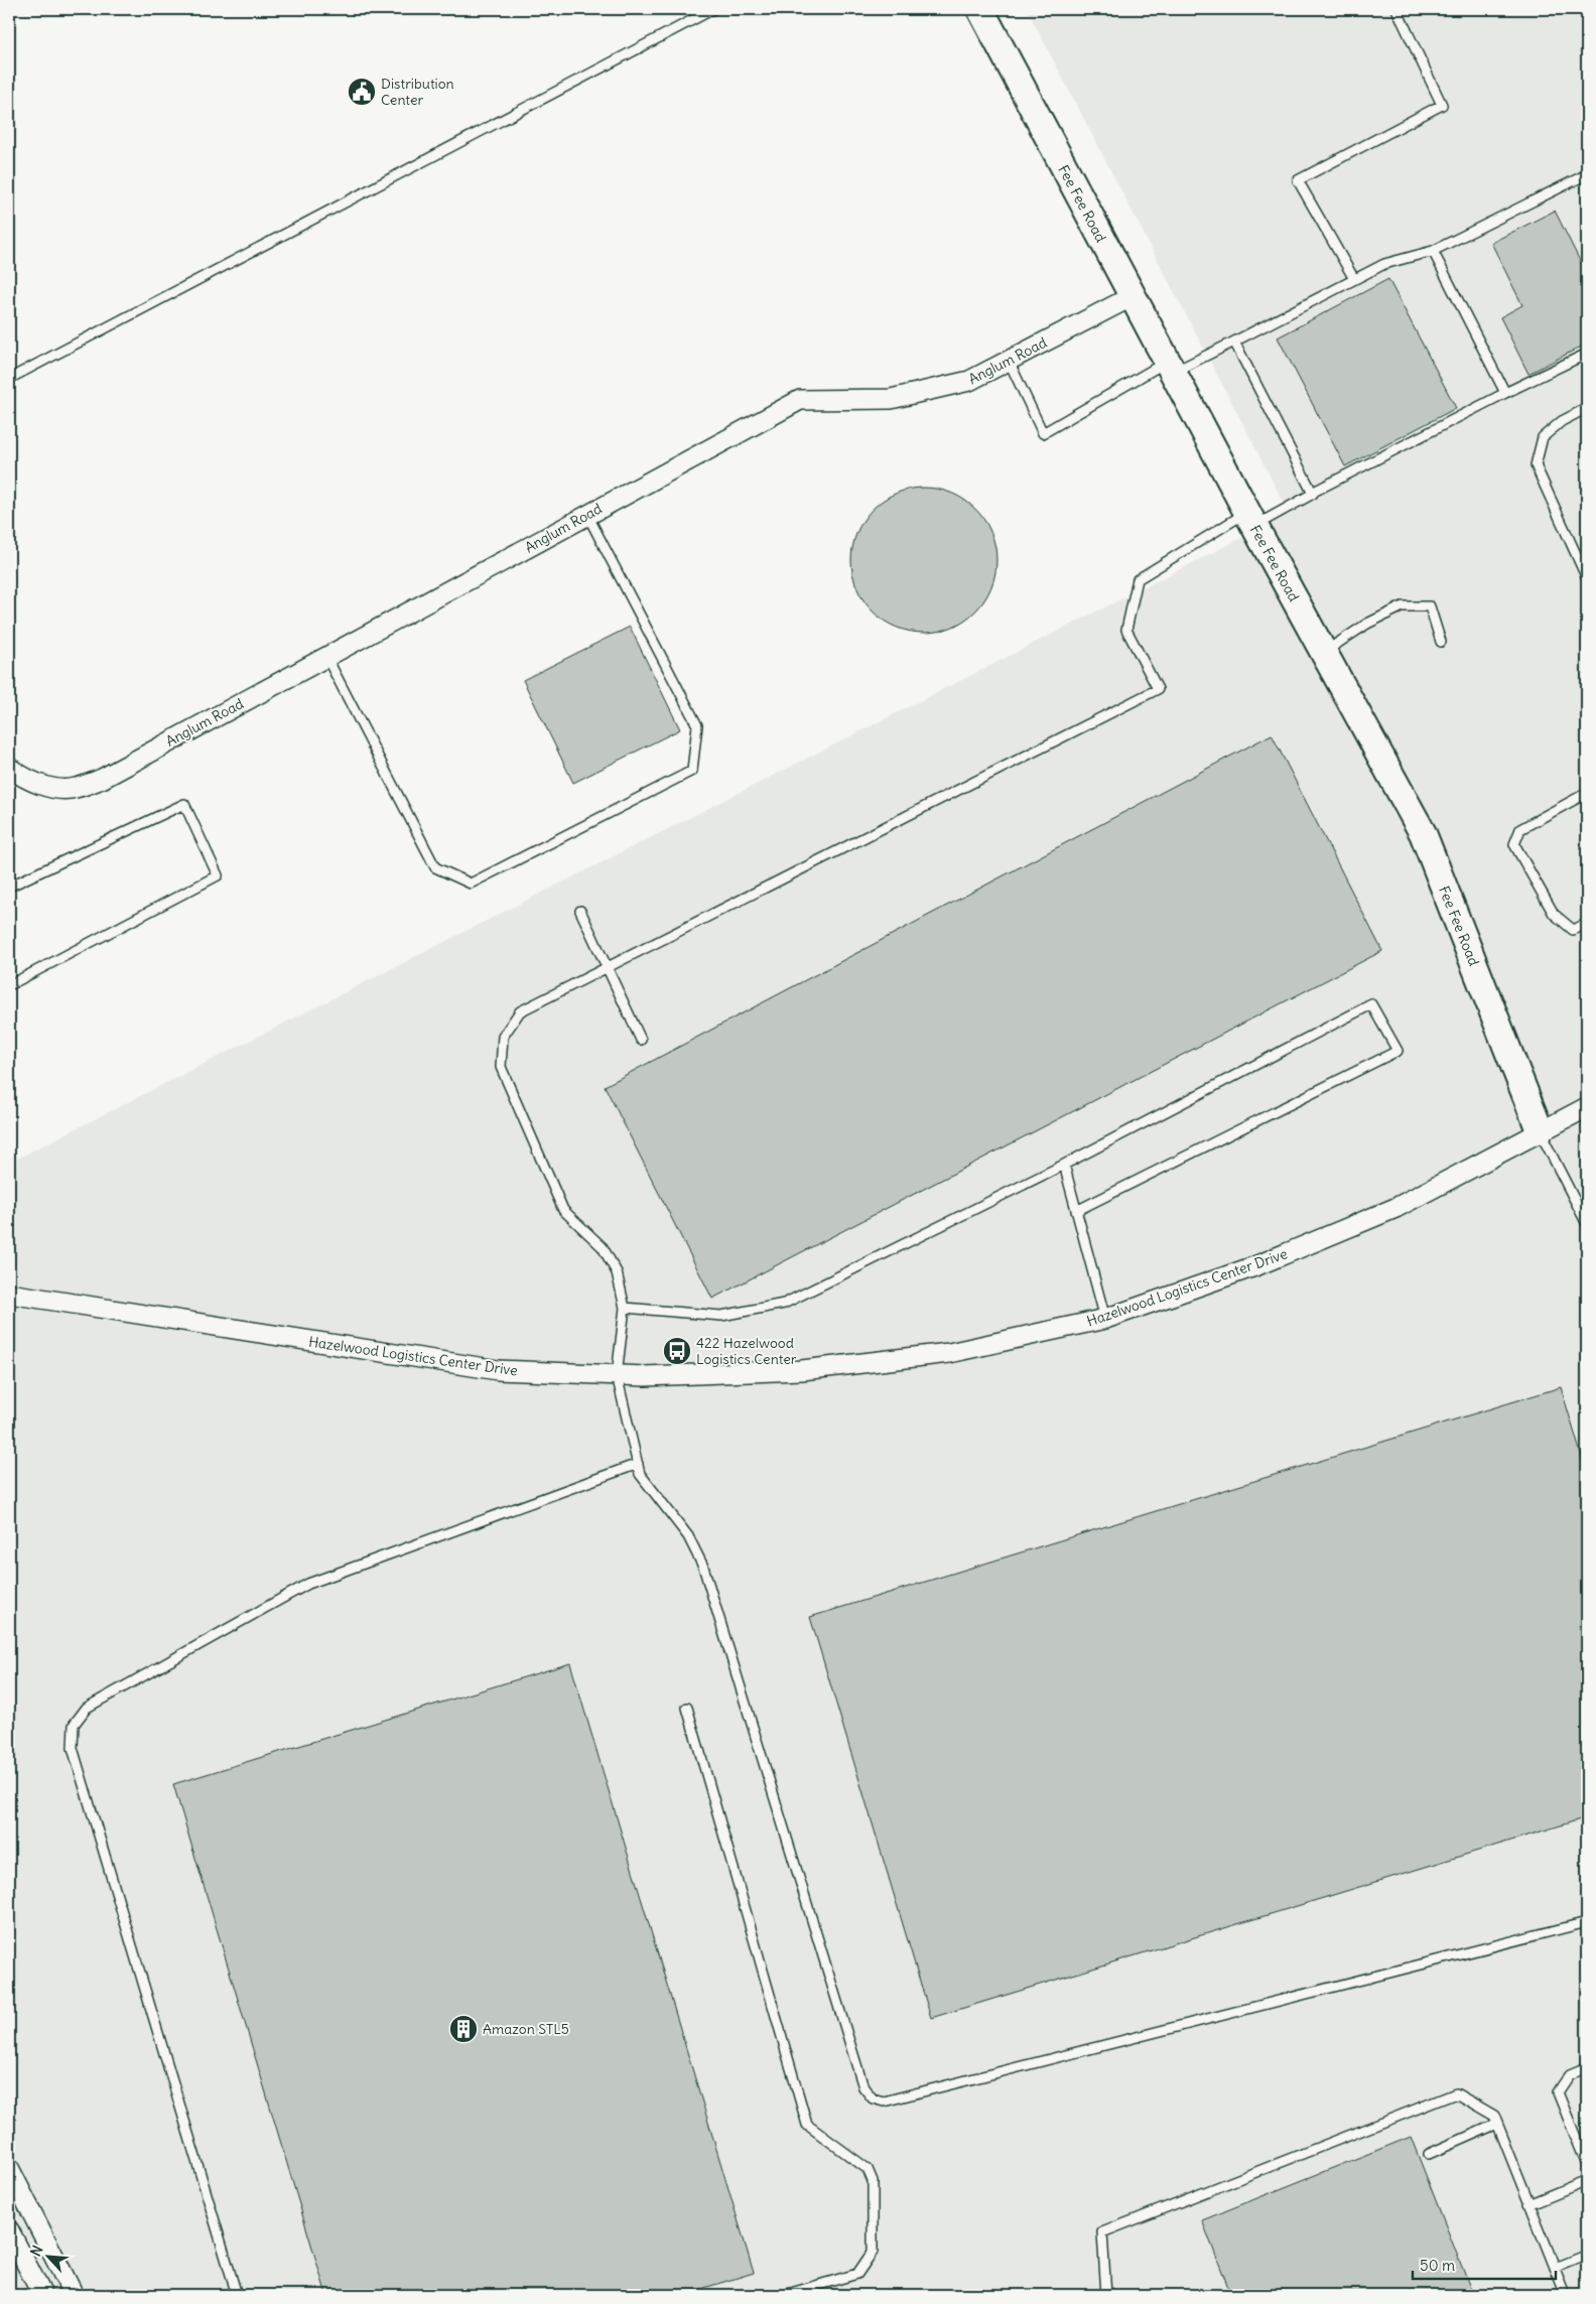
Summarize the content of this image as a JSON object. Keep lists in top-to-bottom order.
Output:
{
  "streets": {
    "street": ["Fee Fee Road", "Anglum Road", "Hazelwood Logistics Center Drive"]
  },
  "crossings": [
    ["Fee Fee Road", "Anglum Road"],
    ["Fee Fee Road", "Hazelwood Logistics Center Drive"]
  ],
  "places": {
    "public building": ["Distribution Center"],
    "bus stop": ["422 Hazelwood Logistics Center"],
    "building": ["Amazon STL5"]
  },
  "scale_bar": "50 m",
  "north": "top left"
}
